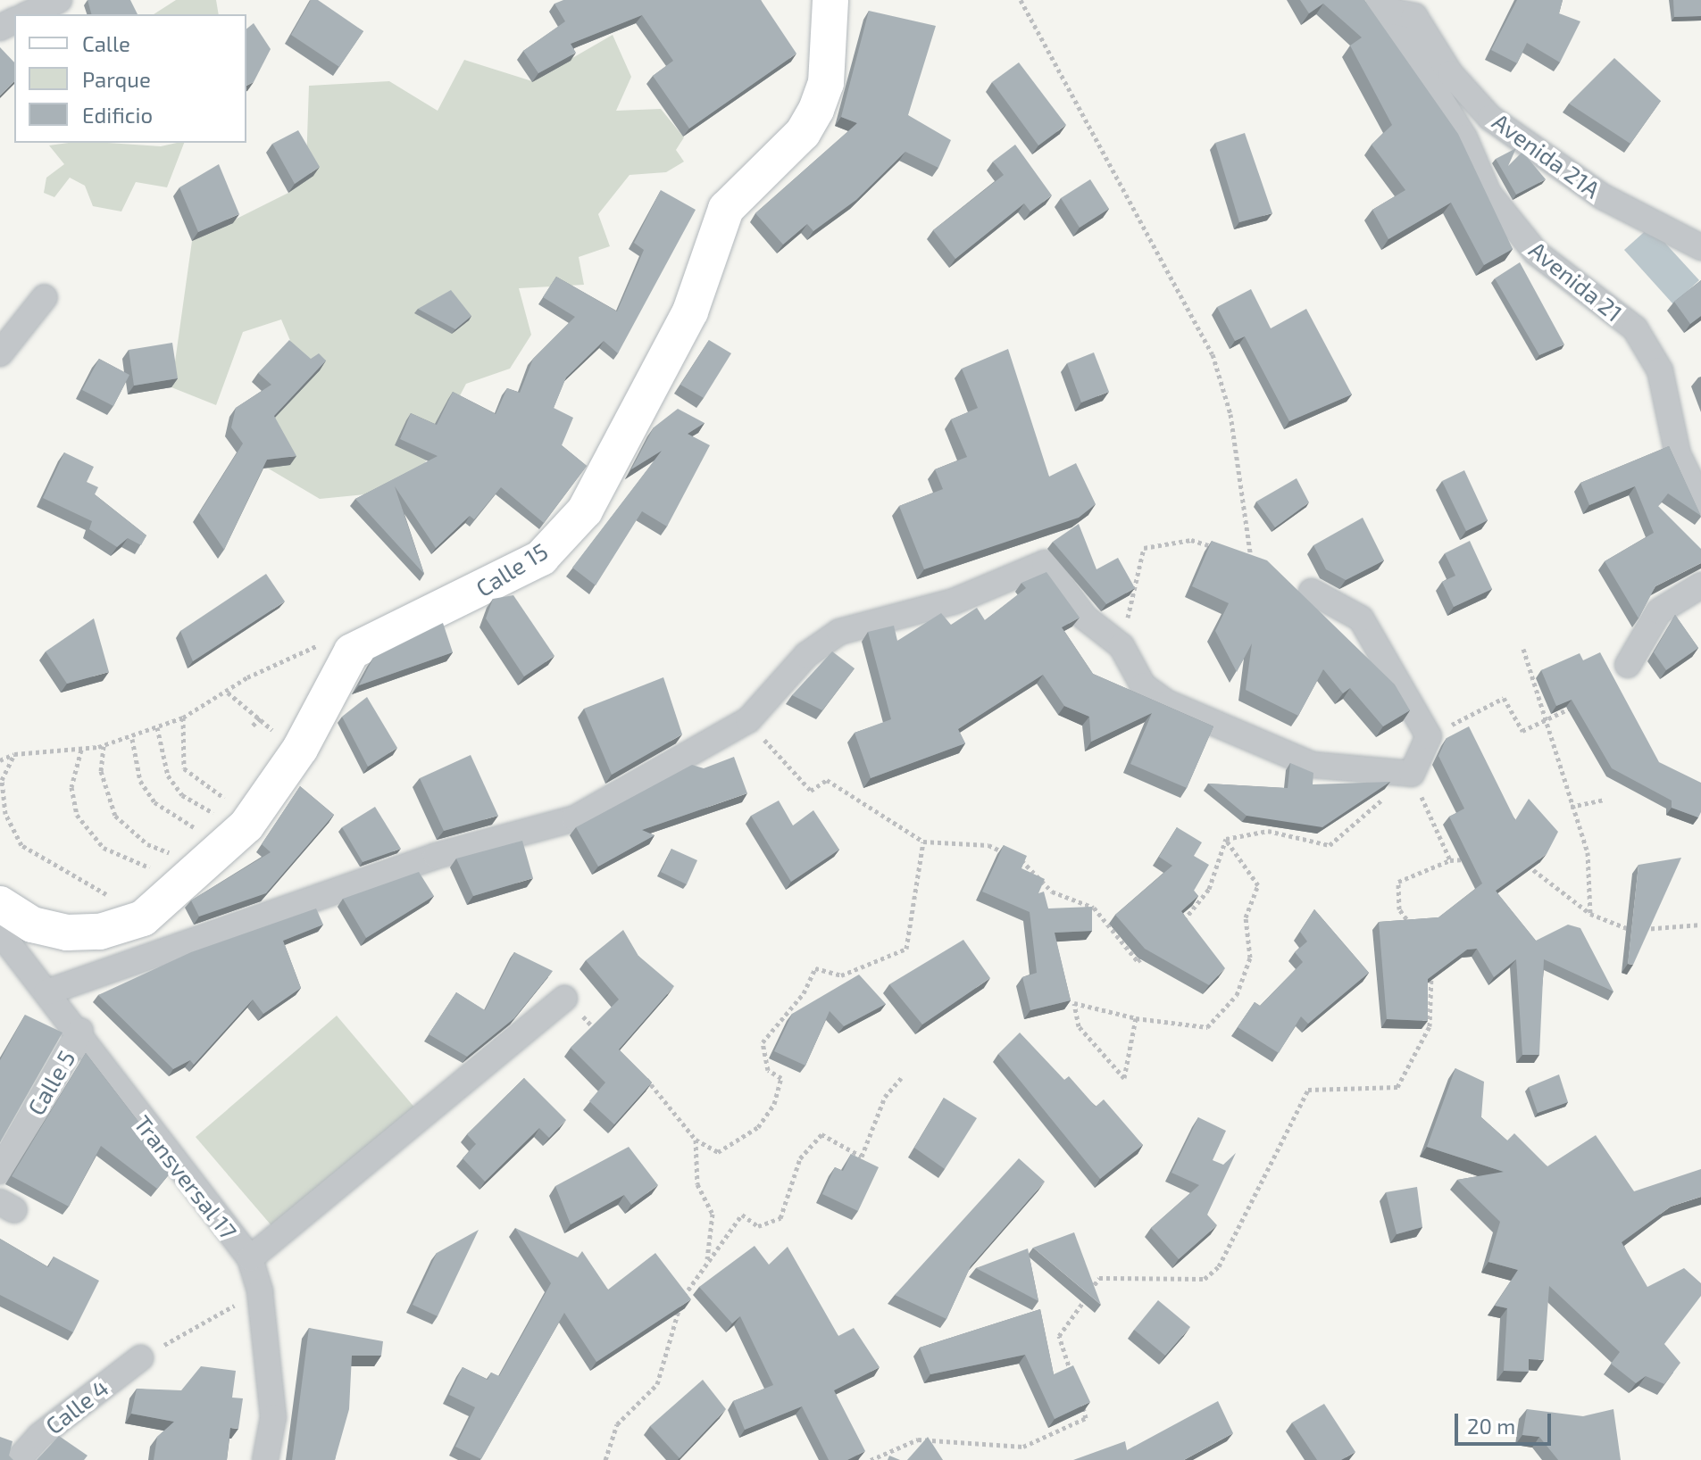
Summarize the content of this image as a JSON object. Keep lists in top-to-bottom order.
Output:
{
  "streets": {
    "main road": ["Calle 15"],
    "street": [
      "Avenida 21A",
      "Avenida 21",
      "Calle 5",
      "Transversal 17",
      "Calle 4"
    ]
  },
  "crossings": [
    ["Avenida 21A", "Avenida 21"],
    ["Calle 5", "Transversal 17"]
  ],
  "legend": ["Calle", "Parque", "Edificio"],
  "scale_bar": "20 m"
}
